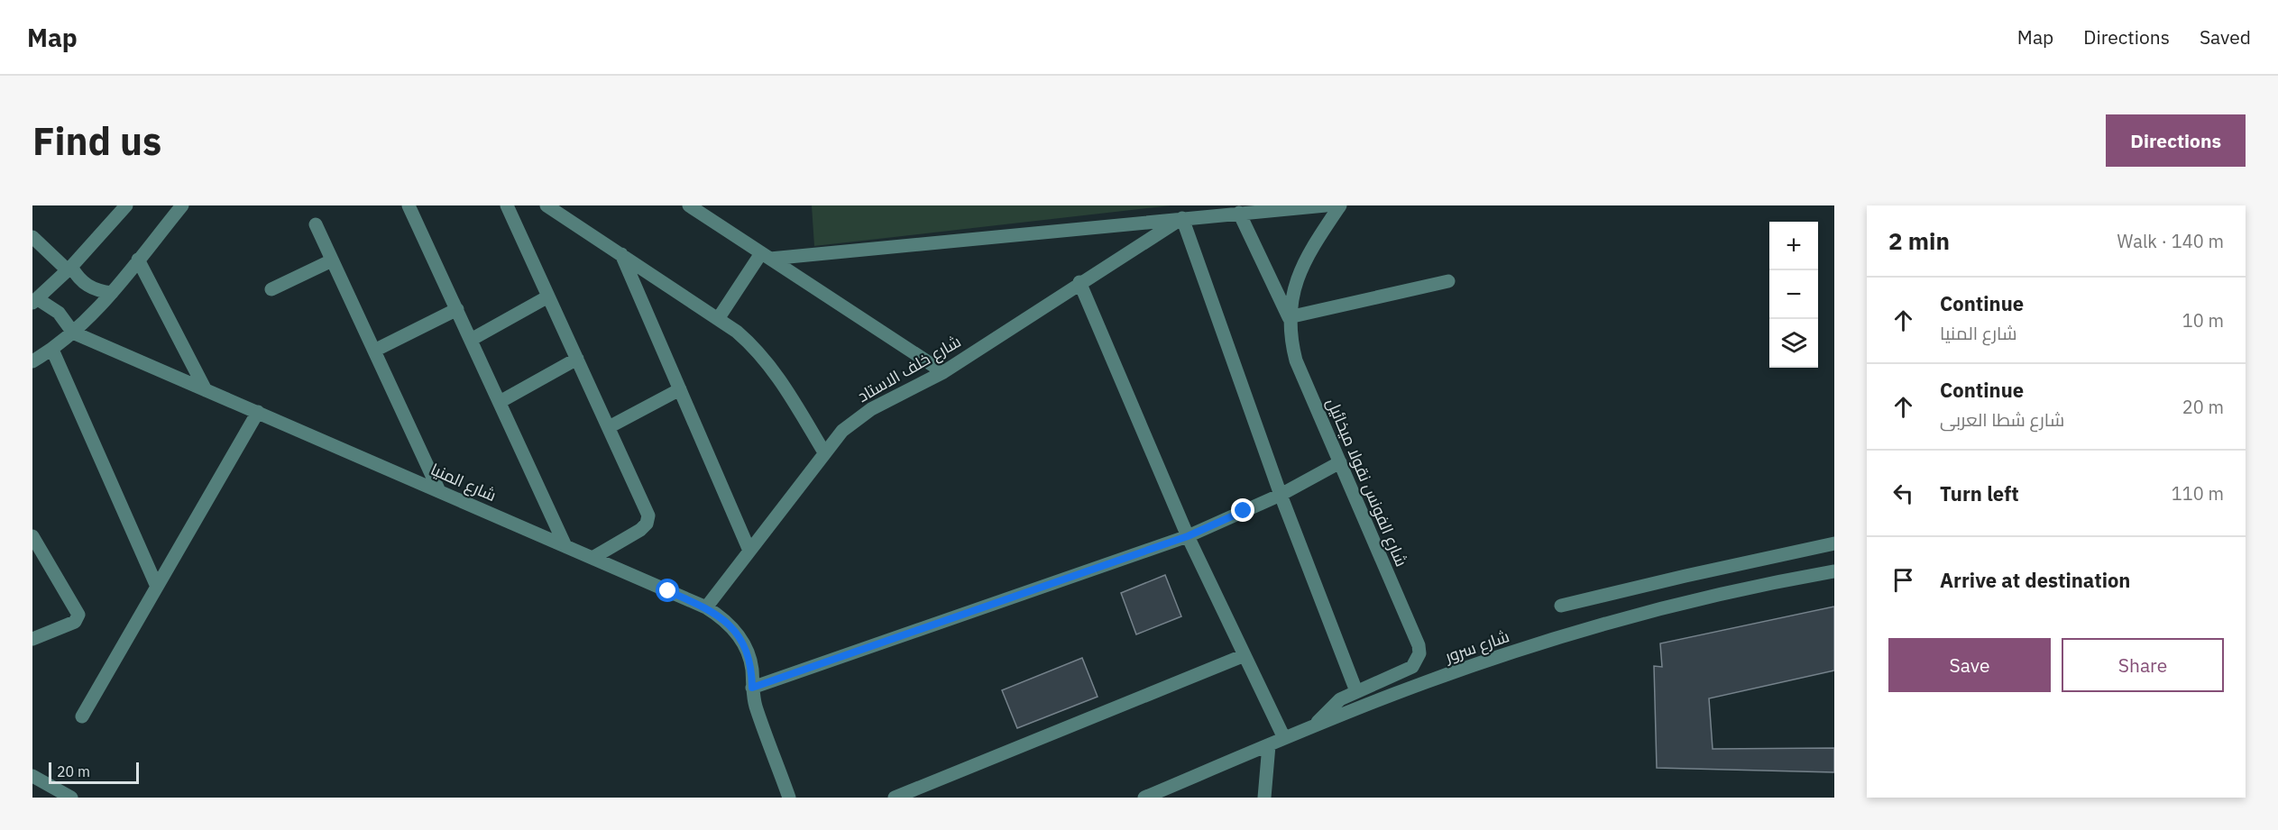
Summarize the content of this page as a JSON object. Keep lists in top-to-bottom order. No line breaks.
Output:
{"streets":{"street":["شارع خلف الاستاد","شارع المنيا","شارع الفونس نقولا ميخائيل","شارع سرور"]},"crossings":[["شارع خلف الاستاد","شارع المنيا"],["شارع الفونس نقولا ميخائيل","شارع سرور"]],"scale_bar":"20 m","page":{"header":"Map","nav":["Map","Directions","Saved"],"buttons":["Directions",["Save","Share"]],"title":"Find us","heading":["2 min","Walk · 140 m"],"map_buttons":["+","−"],"list":[["Continue","شارع المنيا","10 m"],["Continue","شارع شطا العربى","20 m"],["Turn left","110 m"],"Arrive at destination"],"scale":"20 m"}}
